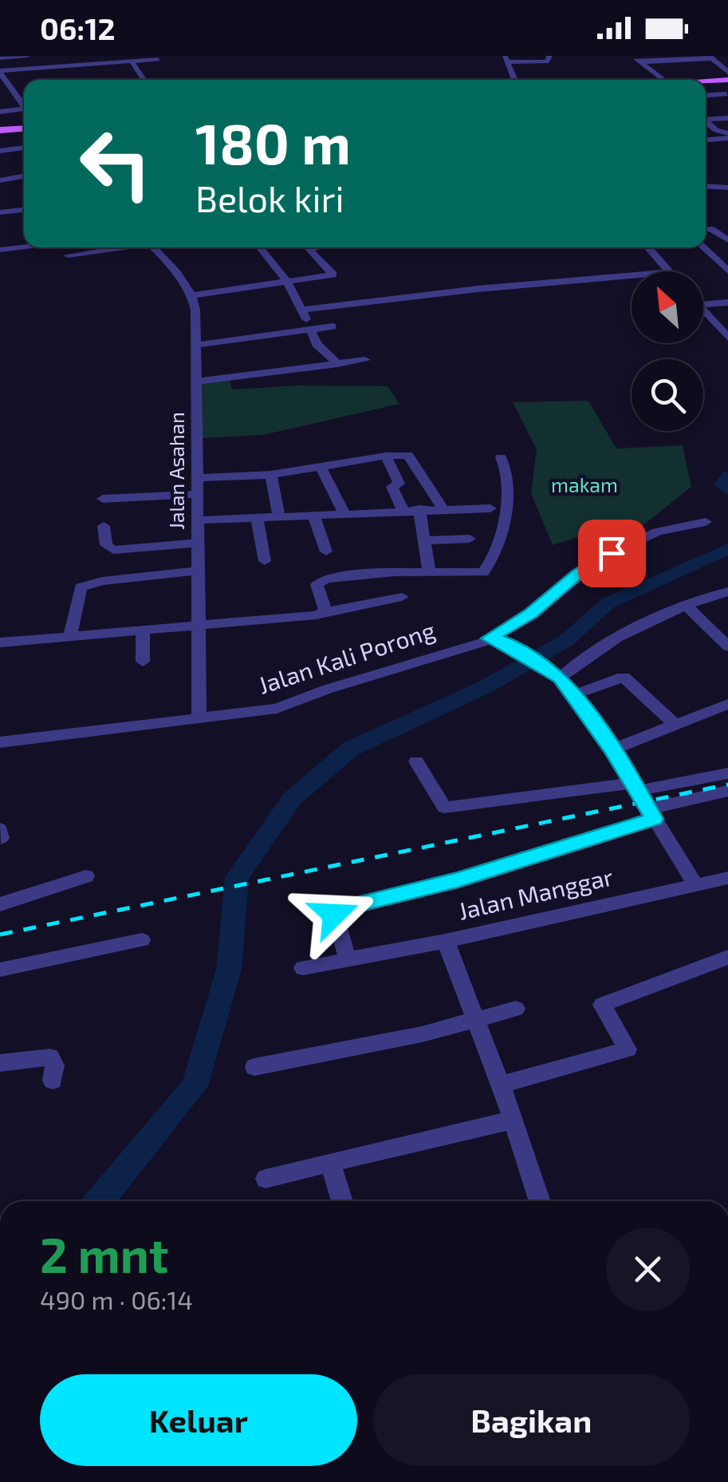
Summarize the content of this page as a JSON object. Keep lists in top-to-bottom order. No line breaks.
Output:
{"streets":{"street":["Jalan Asahan","Jalan Kali Porong","Jalan Manggar"]},"crossings":[["Jalan Asahan","Jalan Kali Porong"]],"parks":["makam"],"north":"top left","page":{"status":"06:12","turn":["180 m","Belok kiri"],"heading":["2 mnt","490 m · 06:14"],"buttons":["Keluar","Bagikan"]}}
